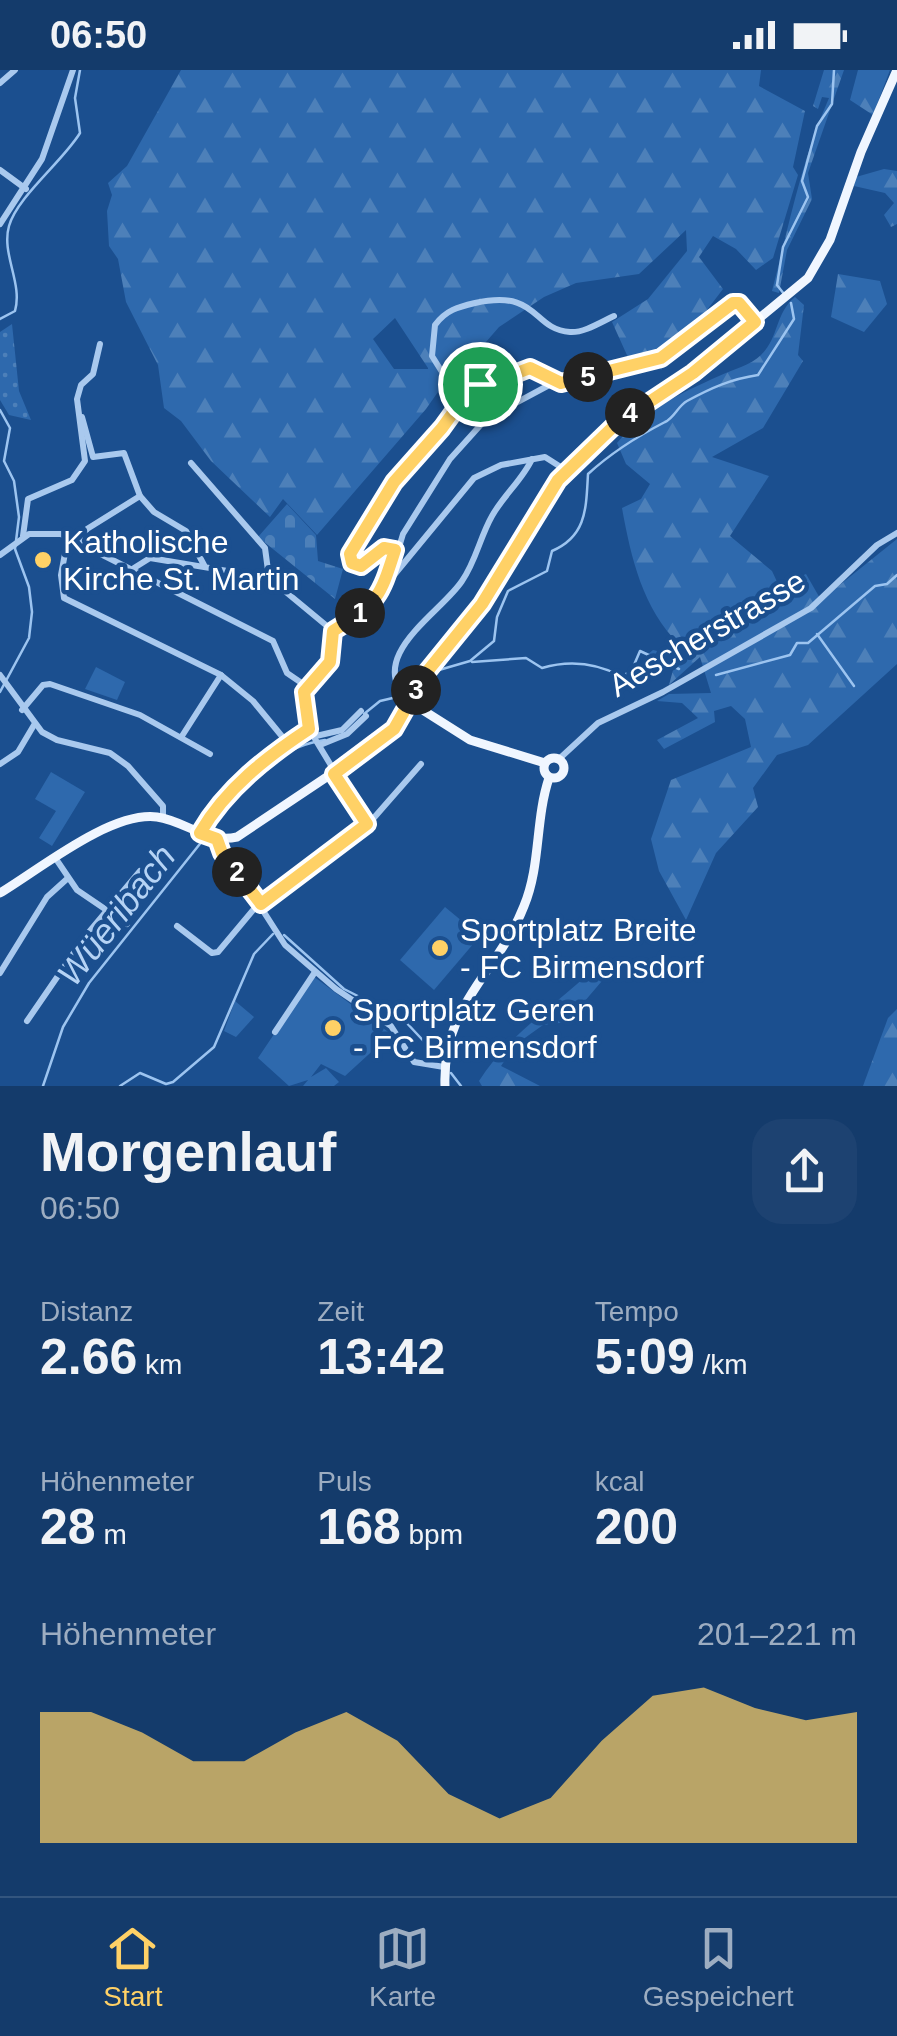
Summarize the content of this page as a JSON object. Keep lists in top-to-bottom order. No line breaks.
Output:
{"streets":{"street":["Aescherstrasse"]},"water":["Wüeribach"],"places":["Katholische Kirche St. Martin","Sportplatz Breite - FC Birmensdorf","Sportplatz Geren - FC Birmensdorf"],"page":{"status":"06:50","pins":["5","4","1","3","2"],"heading":["Morgenlauf","06:50"],"stats":[["Distanz","2.66 km"],["Zeit","13:42"],["Tempo","5:09 /km"],["Höhenmeter","28 m"],["Puls","168 bpm"],["kcal","200"]],"chart":["Höhenmeter","201–221 m"],"tabs":["Start","Karte","Gespeichert"]}}
